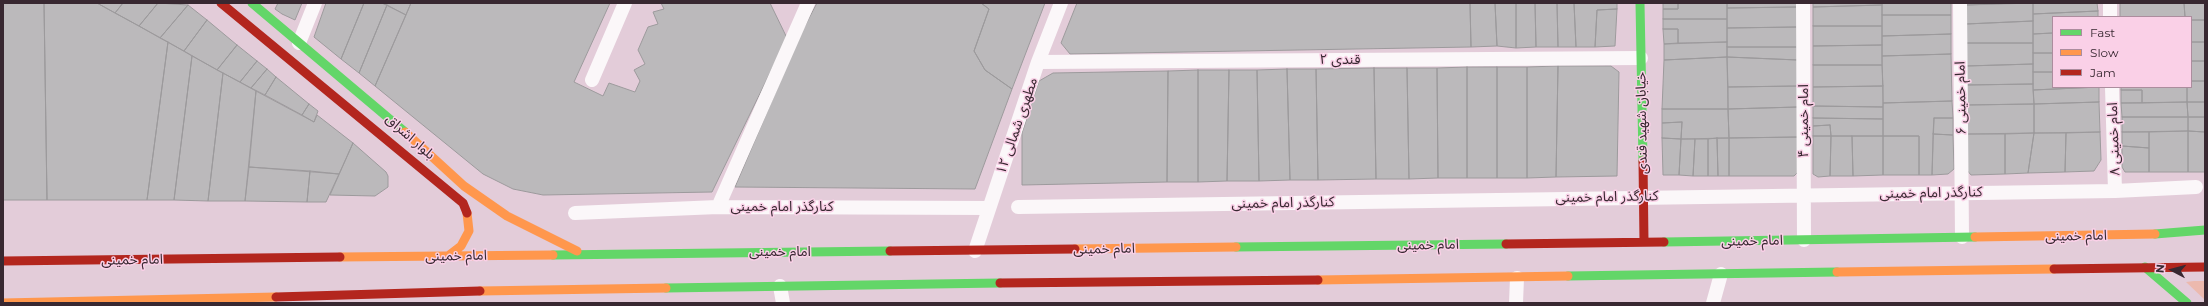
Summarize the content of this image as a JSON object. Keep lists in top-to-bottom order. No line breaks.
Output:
{"streets":{"main road":["خیابان شهید قندی","بلوار اشراق","امام خمینی"],"street":["قندی ۲","امام خمینی ۶","امام خمینی ۴","مطهری شمالی ۱۲","امام خمینی ۸","کنارگذر امام خمینی"]},"crossings":[["قندی ۲","خیابان شهید قندی"],["قندی ۲","مطهری شمالی ۱۲"],["امام خمینی ۶","کنارگذر امام خمینی"],["امام خمینی ۶","امام خمینی"],["امام خمینی ۴","کنارگذر امام خمینی"],["امام خمینی ۴","امام خمینی"],["خیابان شهید قندی","کنارگذر امام خمینی"],["خیابان شهید قندی","امام خمینی"],["مطهری شمالی ۱۲","کنارگذر امام خمینی"],["مطهری شمالی ۱۲","امام خمینی"],["بلوار اشراق","امام خمینی"],["امام خمینی ۸","کنارگذر امام خمینی"]],"legend":["Fast","Slow","Jam"],"north":"left"}
